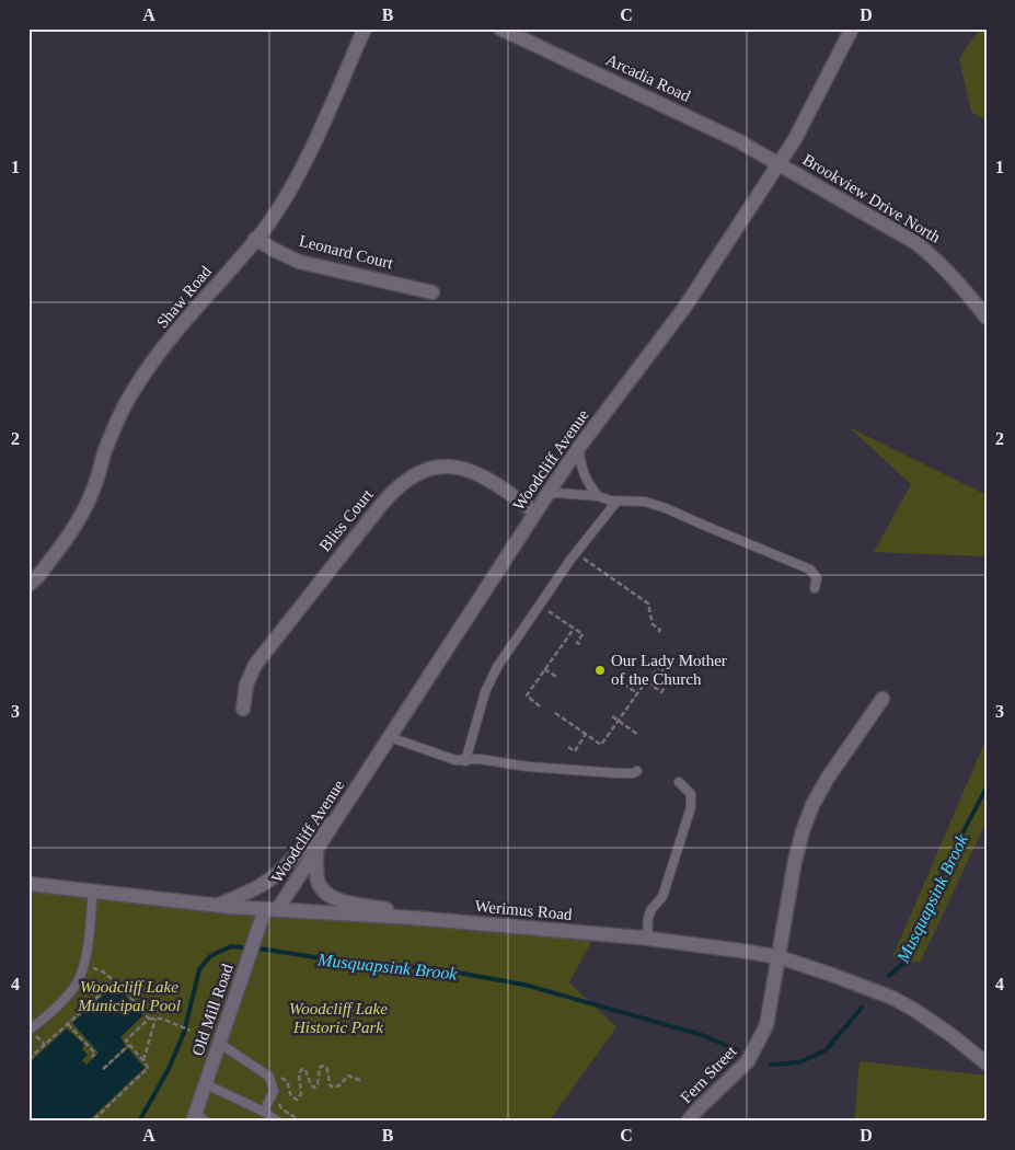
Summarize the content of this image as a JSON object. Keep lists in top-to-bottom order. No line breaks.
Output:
{"streets":{"street":["Arcadia Road","Brookview Drive North","Leonard Court","Shaw Road","Woodcliff Avenue","Bliss Court","Werimus Road","Old Mill Road","Fern Street"]},"crossings":[["Arcadia Road","Brookview Drive North"],["Arcadia Road","Woodcliff Avenue"],["Brookview Drive North","Woodcliff Avenue"],["Leonard Court","Shaw Road"],["Woodcliff Avenue","Bliss Court"],["Woodcliff Avenue","Werimus Road"],["Woodcliff Avenue","Old Mill Road"],["Werimus Road","Old Mill Road"],["Werimus Road","Fern Street"]],"water":["Musquapsink Brook"],"parks":["Woodcliff Lake Municipal Pool","Woodcliff Lake Historic Park"],"places":["Our Lady Mother of the Church"],"grid":{"columns":["A","B","C","D"],"rows":["1","2","3","4"]}}
